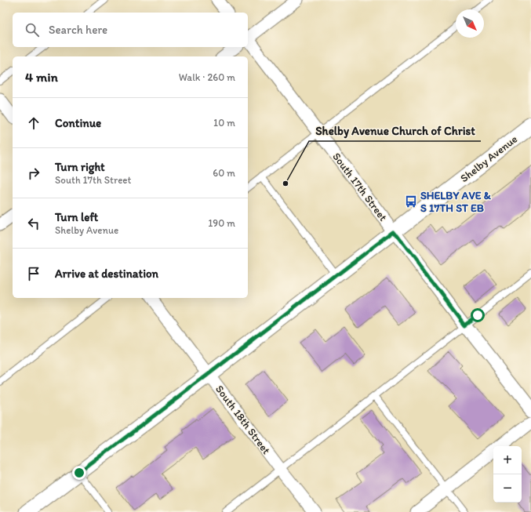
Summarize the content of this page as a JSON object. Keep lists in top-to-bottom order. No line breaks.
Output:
{"streets":{"street":["Shelby Avenue","South 17th Street","South 18th Street"]},"crossings":[["Shelby Avenue","South 17th Street"],["Shelby Avenue","South 18th Street"]],"places":{"other":["Shelby Avenue Church of Christ"],"bus stop":["SHELBY AVE & S 17TH ST EB"]},"north":"bottom right","page":{"search":"Search here","heading":["4 min","Walk · 260 m"],"list":[["Continue","10 m"],["Turn right","South 17th Street","60 m"],["Turn left","Shelby Avenue","190 m"],"Arrive at destination"],"map_buttons":["+","−"]}}
